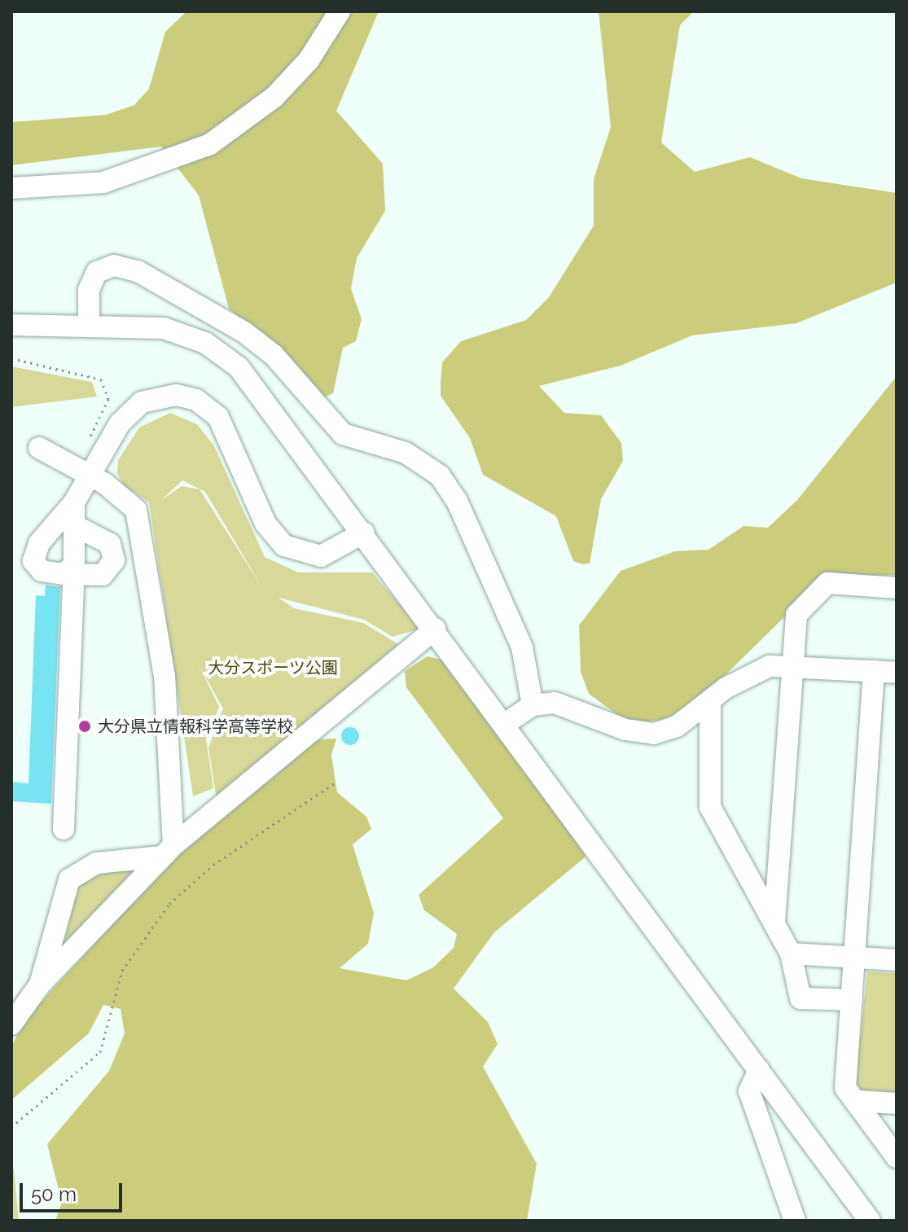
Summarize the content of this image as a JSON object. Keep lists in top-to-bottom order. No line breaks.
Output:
{"parks":["大分スポーツ公園"],"places":["大分県立情報科学高等学校"],"scale_bar":"50 m"}
